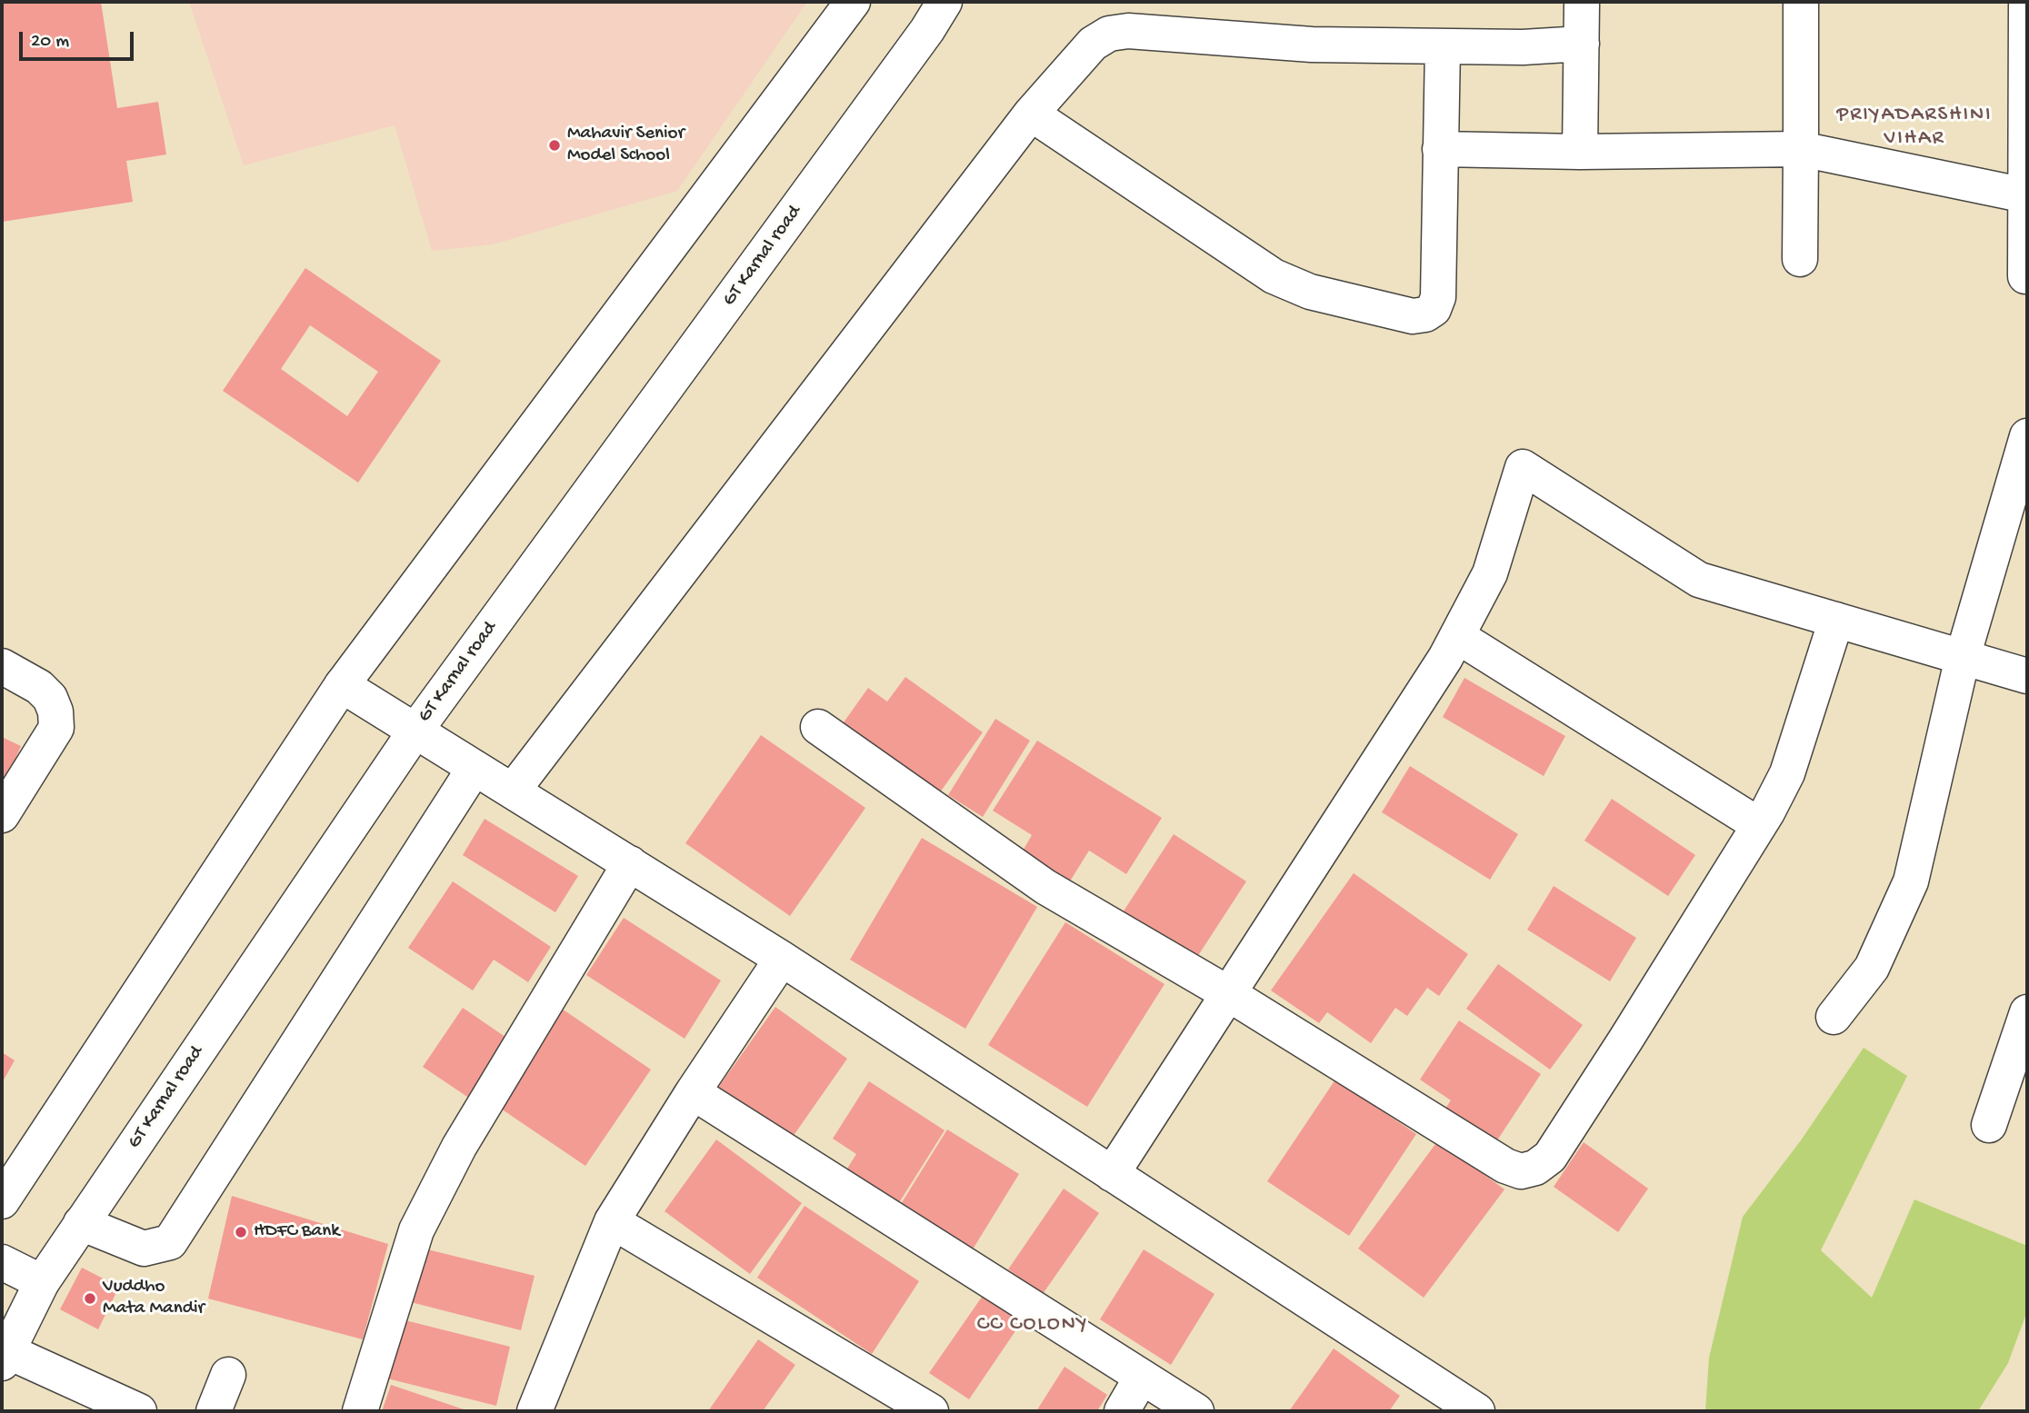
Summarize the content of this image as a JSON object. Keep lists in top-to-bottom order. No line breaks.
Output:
{"streets":{"street":["GT Karnal road"]},"districts":["PRIYADARSHINI VIHAR","CC COLONY"],"places":["Mahavir Senior Model School","HDFC Bank","Vuddho Mata Mandir"],"scale_bar":"20 m"}
